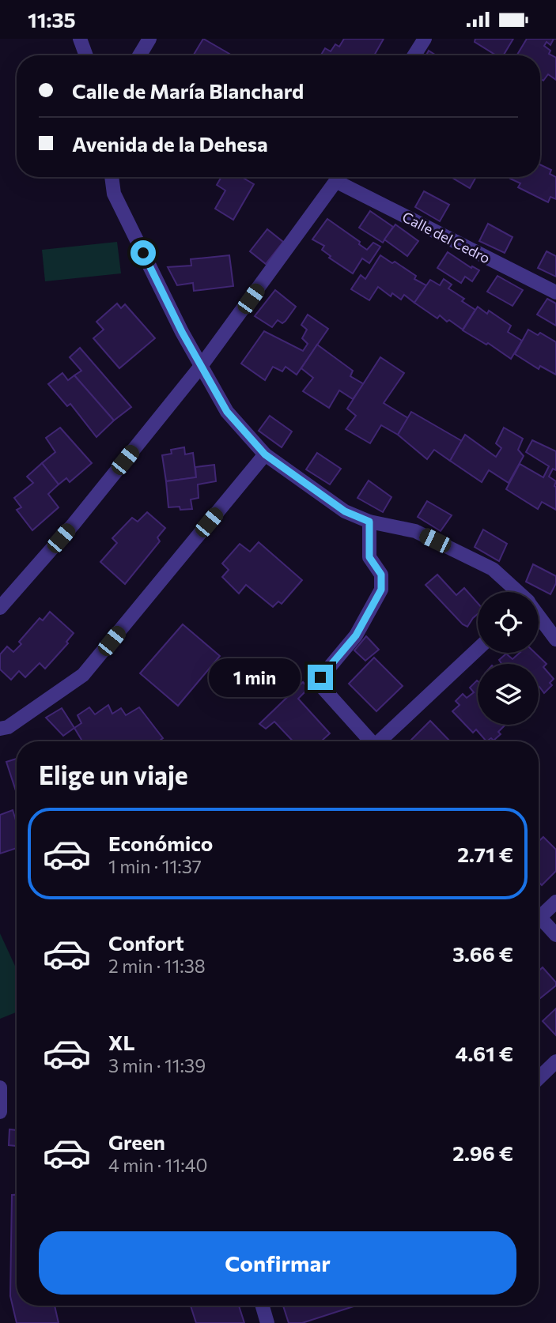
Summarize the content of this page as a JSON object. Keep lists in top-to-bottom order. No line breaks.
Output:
{"streets":{"street":["Calle del Cedro"]},"page":{"status":"11:35","banner":["Calle de María Blanchard","Avenida de la Dehesa"],"bubble":"1 min","heading":"Elige un viaje","list":[{"name":"Económico","note":"1 min · 11:37","value":"2.71 €"},{"name":"Confort","note":"2 min · 11:38","value":"3.66 €"},{"name":"XL","note":"3 min · 11:39","value":"4.61 €"},{"name":"Green","note":"4 min · 11:40","value":"2.96 €"}],"buttons":"Confirmar"}}
